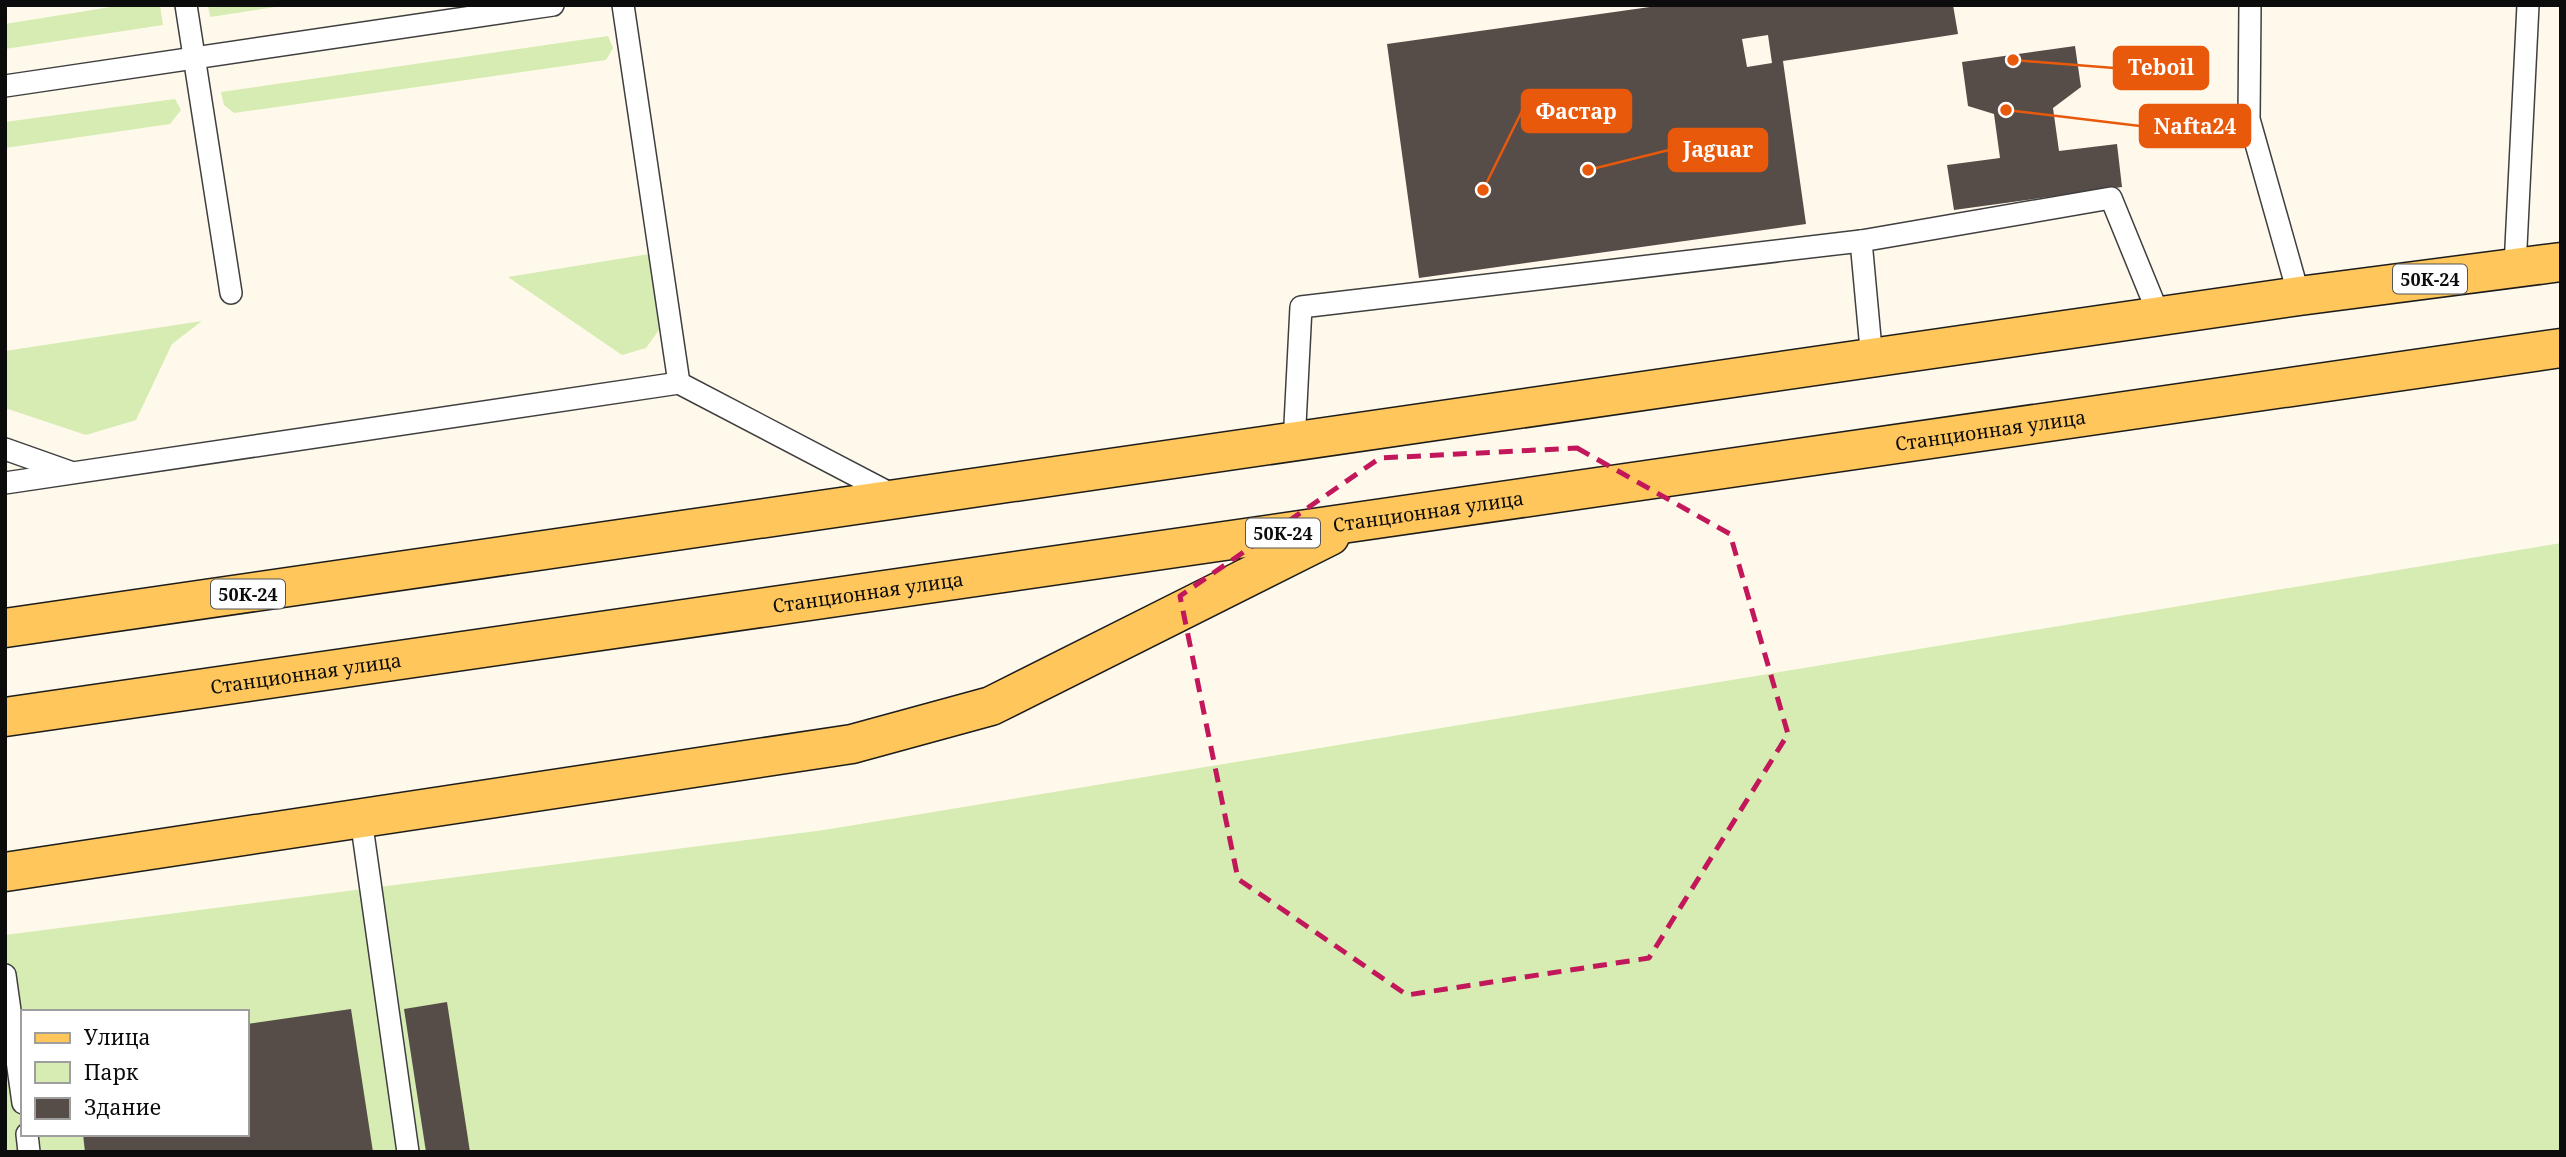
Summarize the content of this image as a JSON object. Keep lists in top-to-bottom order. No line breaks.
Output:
{"streets":{"main road":["50К-24","Станционная улица"]},"places":["Teboil","Nafta24","Jaguar","Фастар"],"legend":["Улица","Парк","Здание"]}
